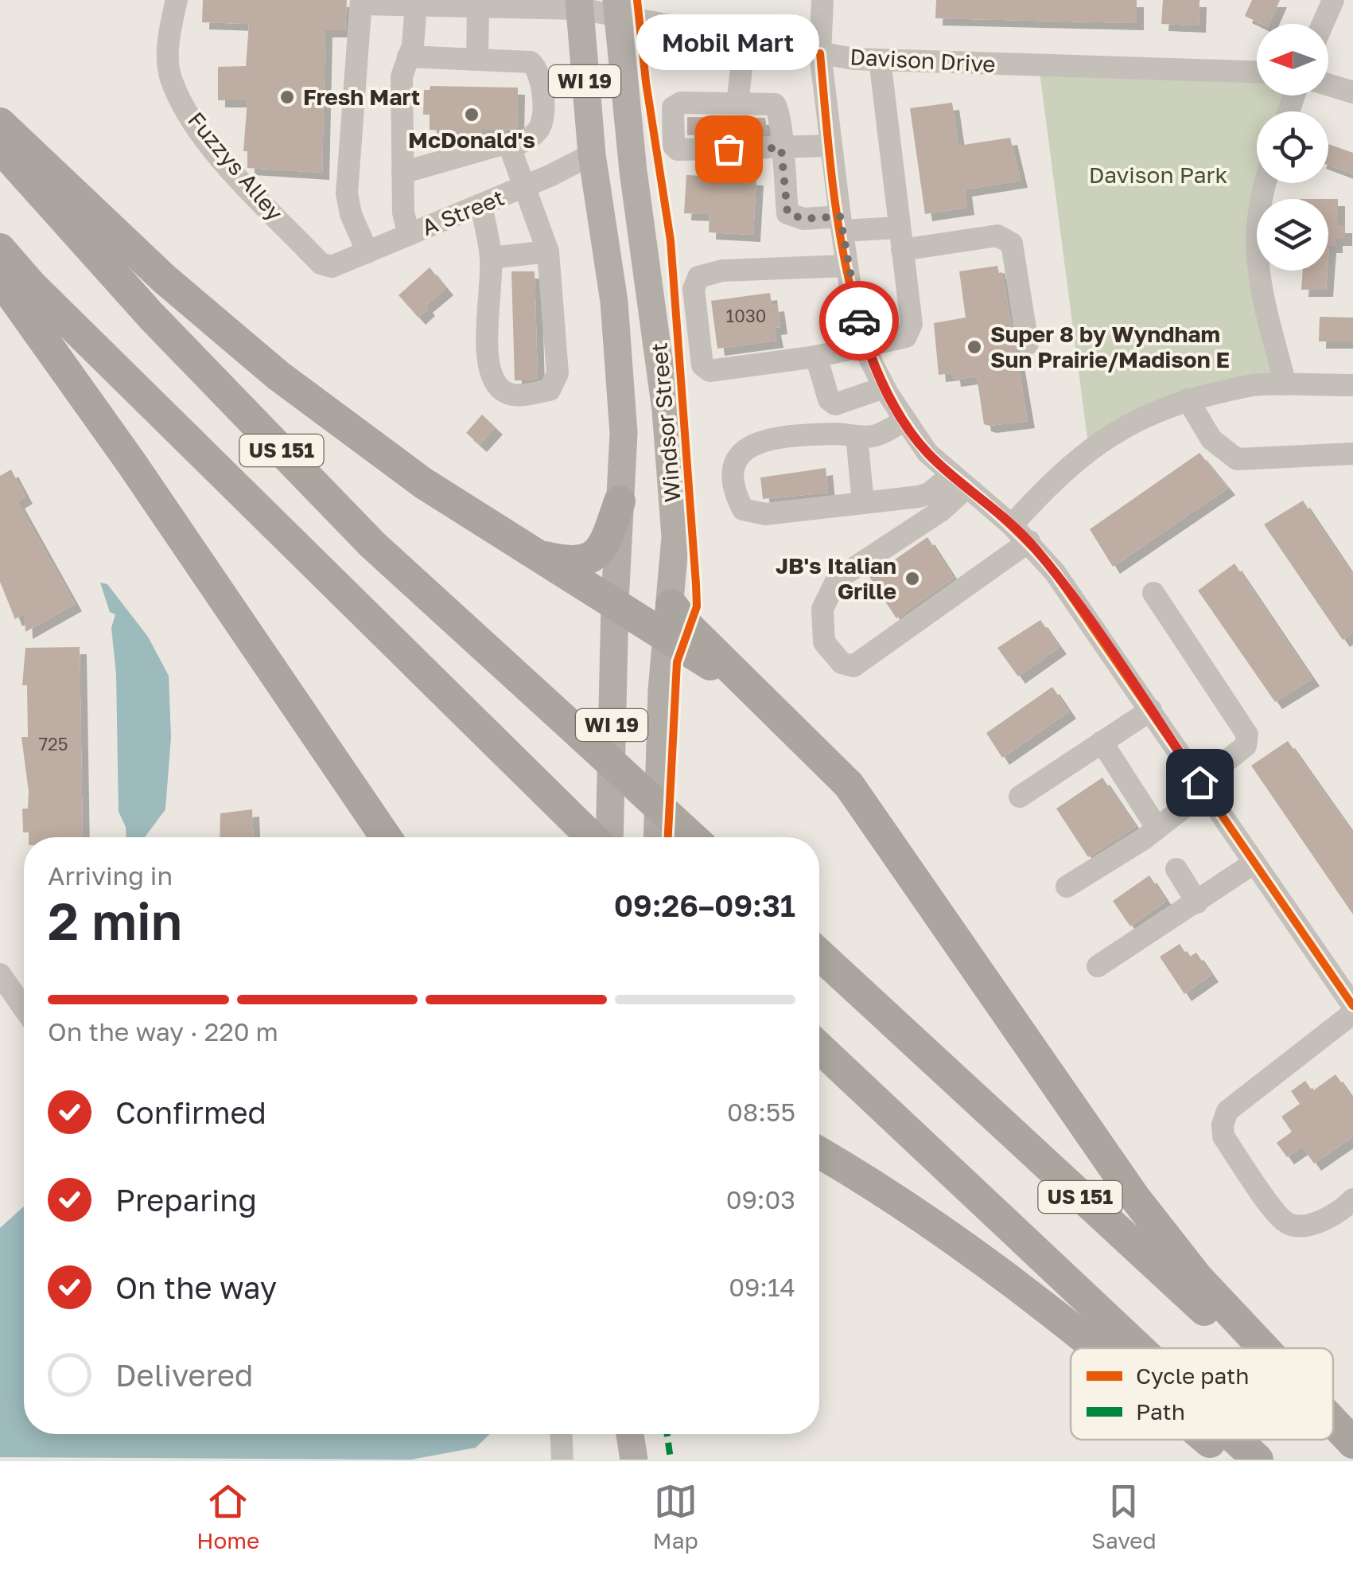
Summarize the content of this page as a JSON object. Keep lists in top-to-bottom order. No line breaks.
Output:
{"streets":{"highway":["US 151"],"main road":["WI 19","Windsor Street"],"street":["Davison Drive","Fuzzys Alley","A Street"]},"crossings":[["Davison Drive","Windsor Street"],["Fuzzys Alley","A Street"],["A Street","Windsor Street"]],"parks":["Davison Park"],"places":["Fresh Mart","McDonald's","Mobil Mart","Super 8 by Wyndham Sun Prairie/Madison E","JB's Italian Grille"],"house_numbers":["1030","725"],"legend":["Cycle path","Path"],"north":"left","page":{"bubble":"Mobil Mart","heading":["2 min","Arriving in","09:26–09:31"],"bar":"On the way · 220 m","list":[["Confirmed","08:55"],["Preparing","09:03"],["On the way","09:14"],"Delivered"],"tabs":["Home","Map","Saved"]}}
